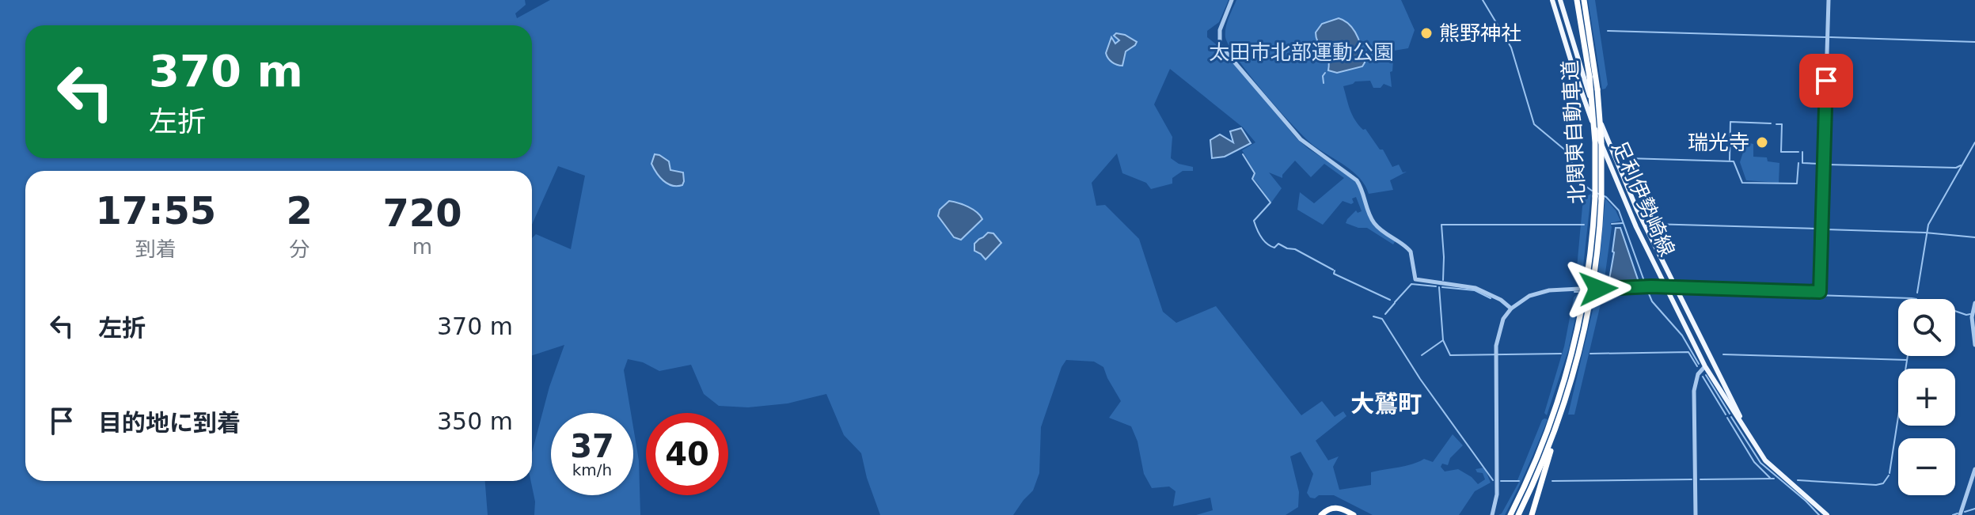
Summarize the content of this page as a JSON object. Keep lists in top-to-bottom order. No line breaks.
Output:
{"streets":{"highway":["北関東自動車道"],"main road":["足利伊勢崎線"]},"districts":["大鷲町"],"parks":["太田市北部運動公園"],"places":["熊野神社","瑞光寺"],"page":{"turn":["370 m","左折"],"eta":["17:55","到着","2","分","720","m"],"list":[{"name":"左折","value":"370 m"},{"name":"目的地に到着","value":"350 m"}],"map_buttons":["+","−"],"speed":"37 km/h","limit":"40"}}
